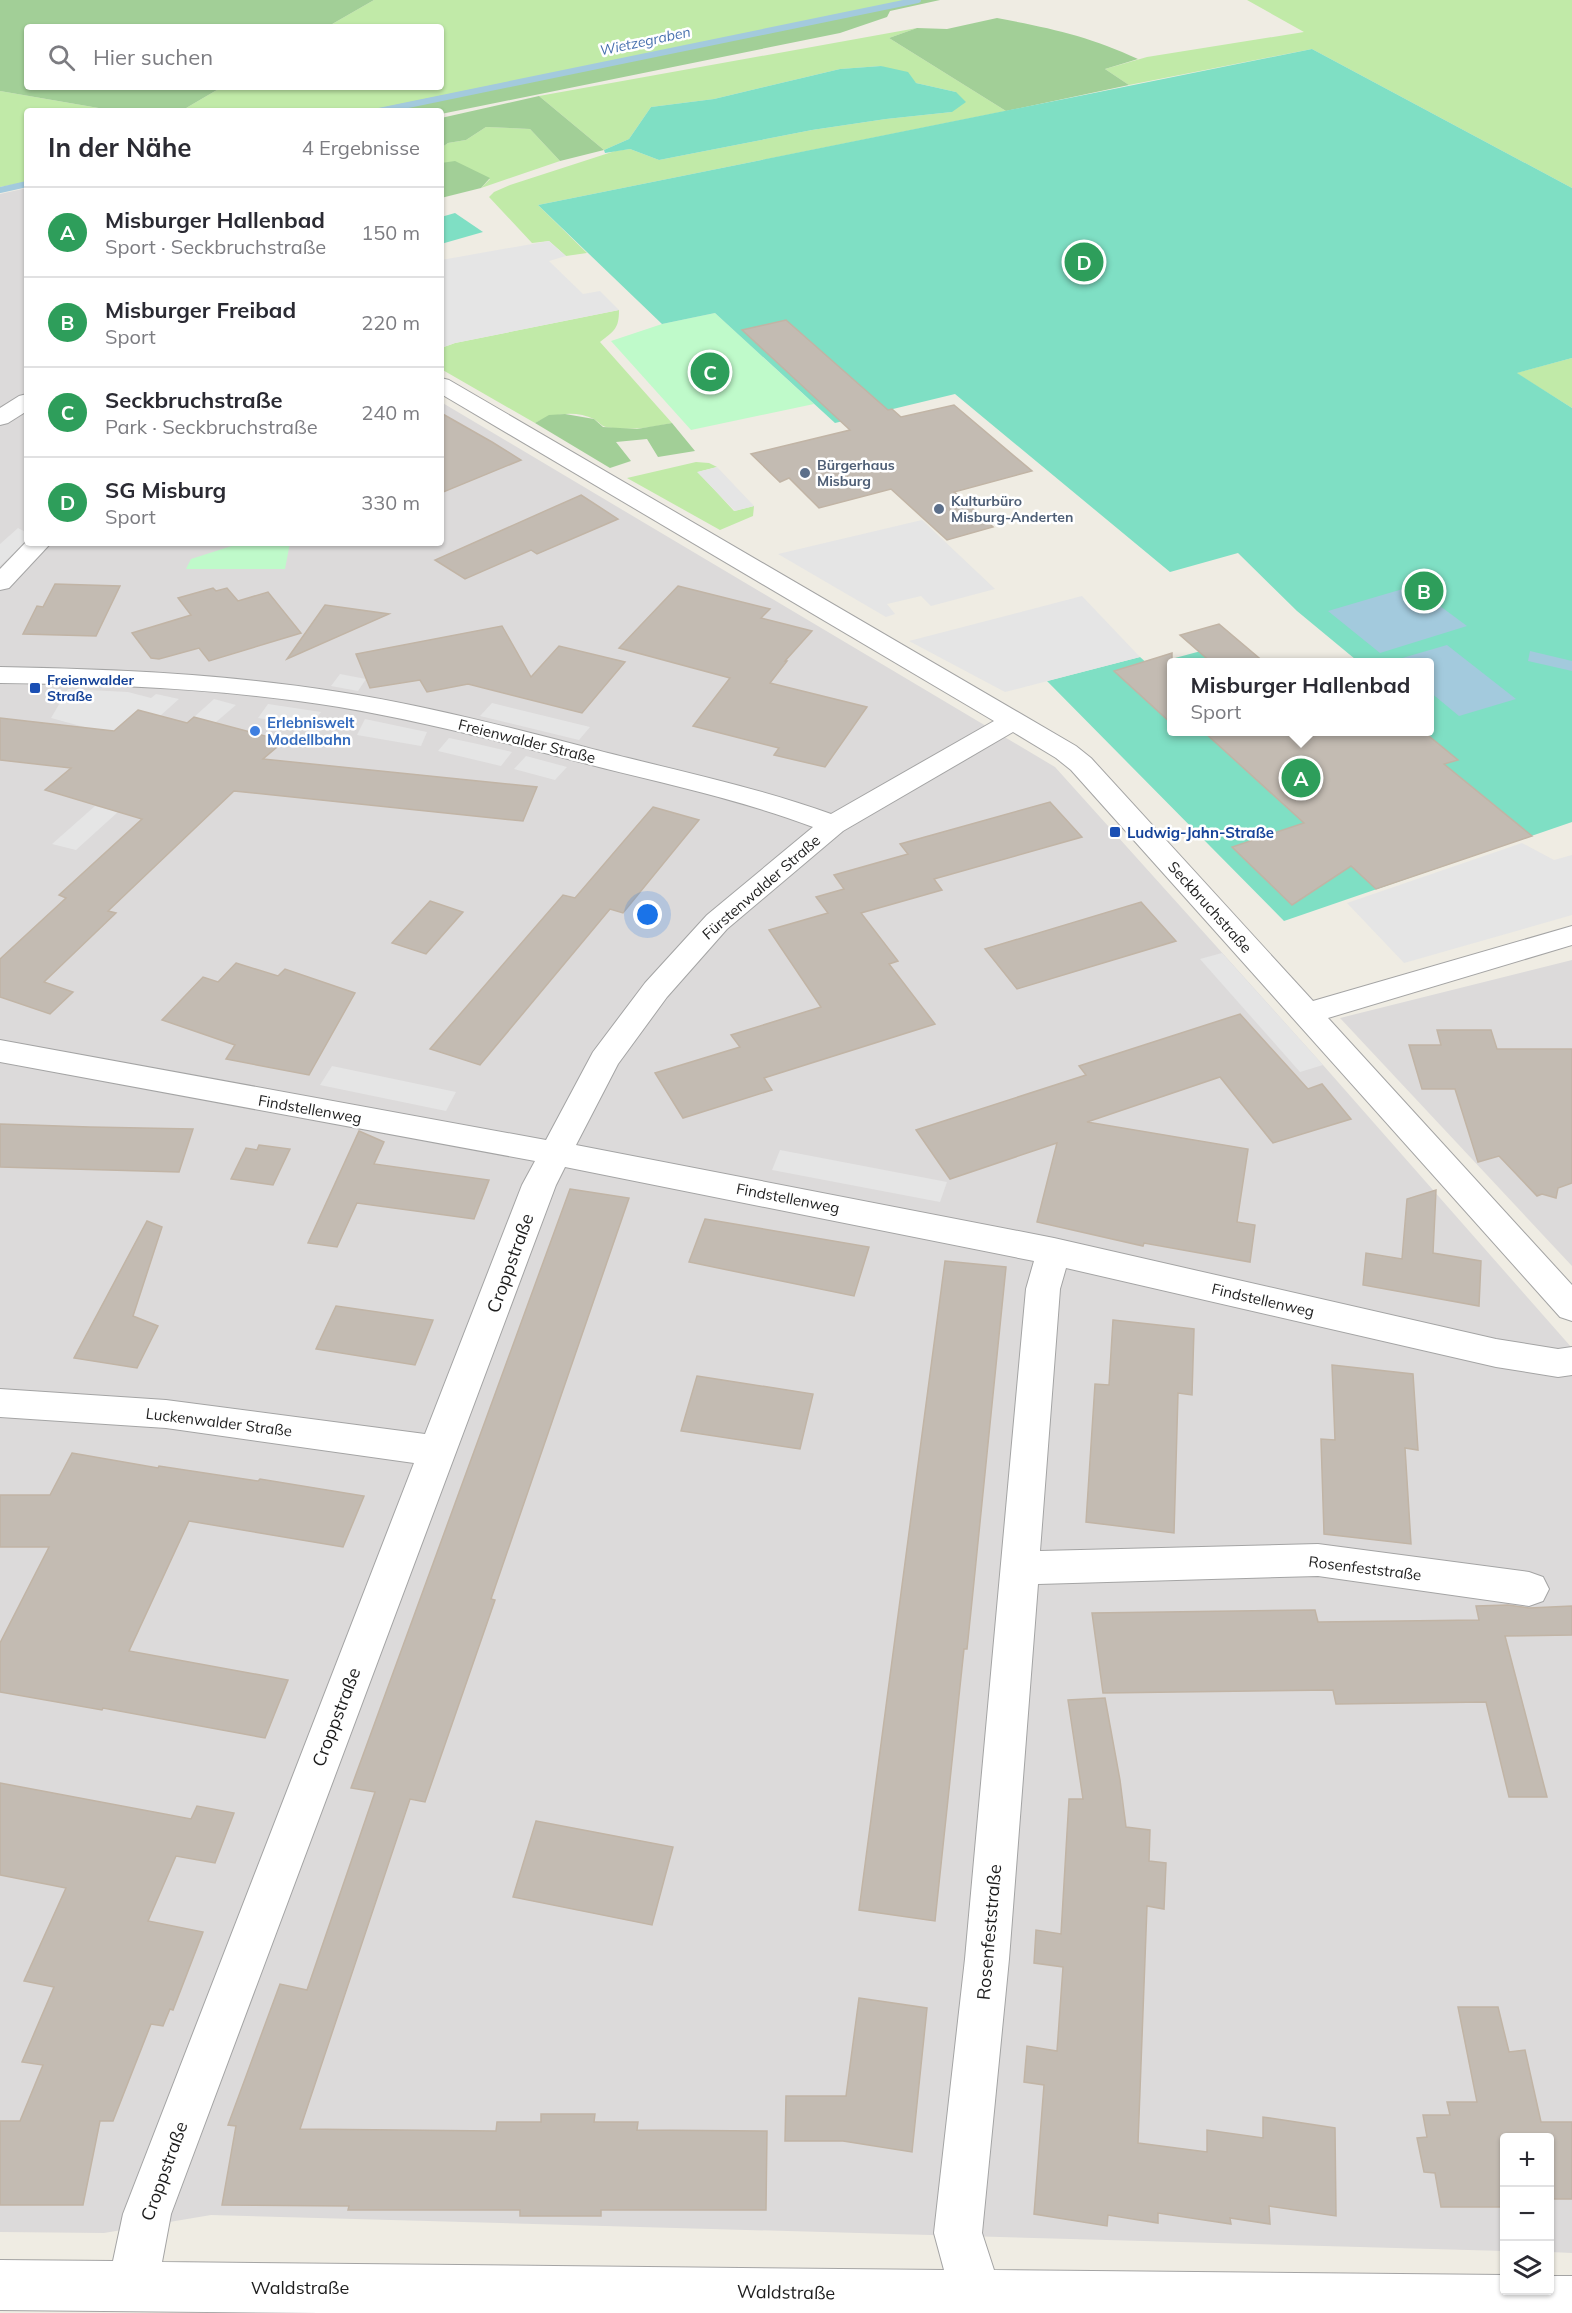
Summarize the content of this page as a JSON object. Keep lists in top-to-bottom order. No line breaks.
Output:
{"streets":{"street":["Freienwalder Straße","Fürstenwalder Straße","Seckbruchstraße","Findstellenweg","Croppstraße","Luckenwalder Straße","Rosenfeststraße","Waldstraße"]},"crossings":[["Freienwalder Straße","Fürstenwalder Straße"],["Fürstenwalder Straße","Seckbruchstraße"],["Fürstenwalder Straße","Findstellenweg"],["Fürstenwalder Straße","Croppstraße"],["Findstellenweg","Croppstraße"],["Findstellenweg","Rosenfeststraße"],["Croppstraße","Luckenwalder Straße"],["Croppstraße","Waldstraße"],["Rosenfeststraße","Waldstraße"]],"water":["Wietzegraben"],"places":{"other":["Bürgerhaus Misburg","Kulturbüro Misburg-Anderten","Erlebniswelt Modellbahn"],"transit":["Freienwalder Straße","Ludwig-Jahn-Straße"]},"page":{"search":"Hier suchen","heading":["In der Nähe","4 Ergebnisse"],"list":[{"mark":"A","name":"Misburger Hallenbad","note":"Sport · Seckbruchstraße","value":"150 m"},{"mark":"B","name":"Misburger Freibad","note":"Sport","value":"220 m"},{"mark":"C","name":"Seckbruchstraße","note":"Park · Seckbruchstraße","value":"240 m"},{"mark":"D","name":"SG Misburg","note":"Sport","value":"330 m"}],"pins":["D","C","B","A"],"popup":["Misburger Hallenbad","Sport"],"map_buttons":["+","−"]}}
